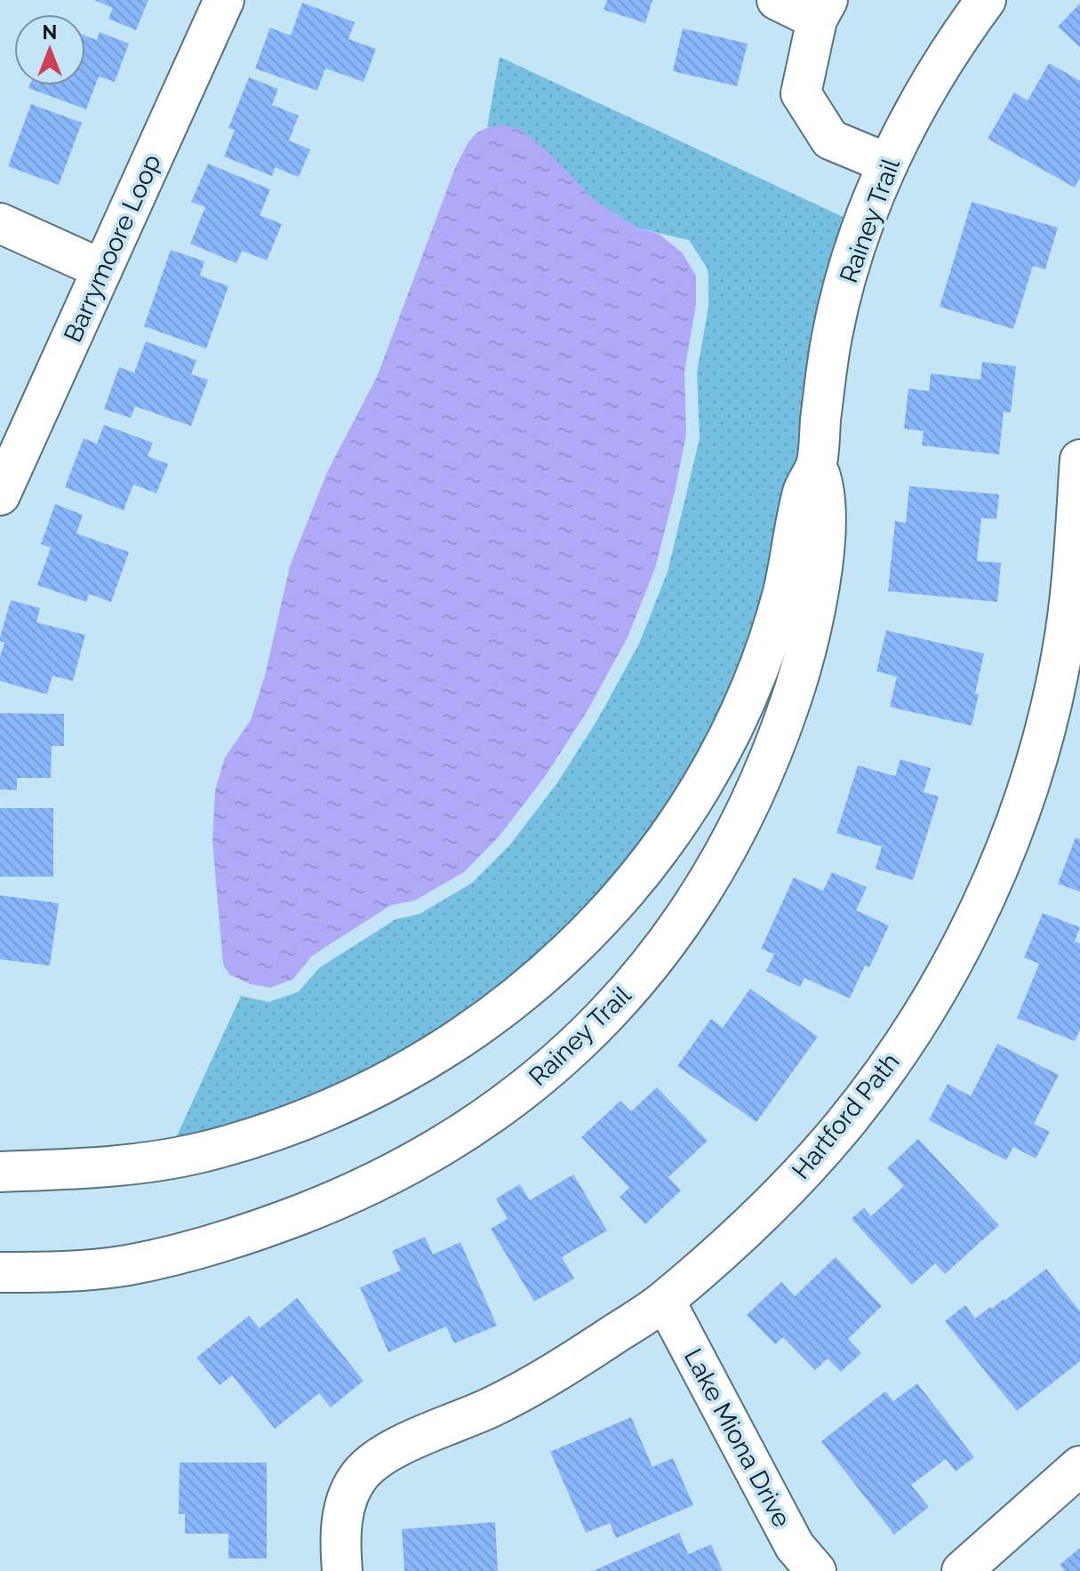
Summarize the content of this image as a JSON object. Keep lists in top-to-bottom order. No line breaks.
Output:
{"streets":{"street":["Rainey Trail","Barrymoore Loop","Hartford Path","Lake Miona Drive"]},"crossings":[["Hartford Path","Lake Miona Drive"]],"north":"top"}
